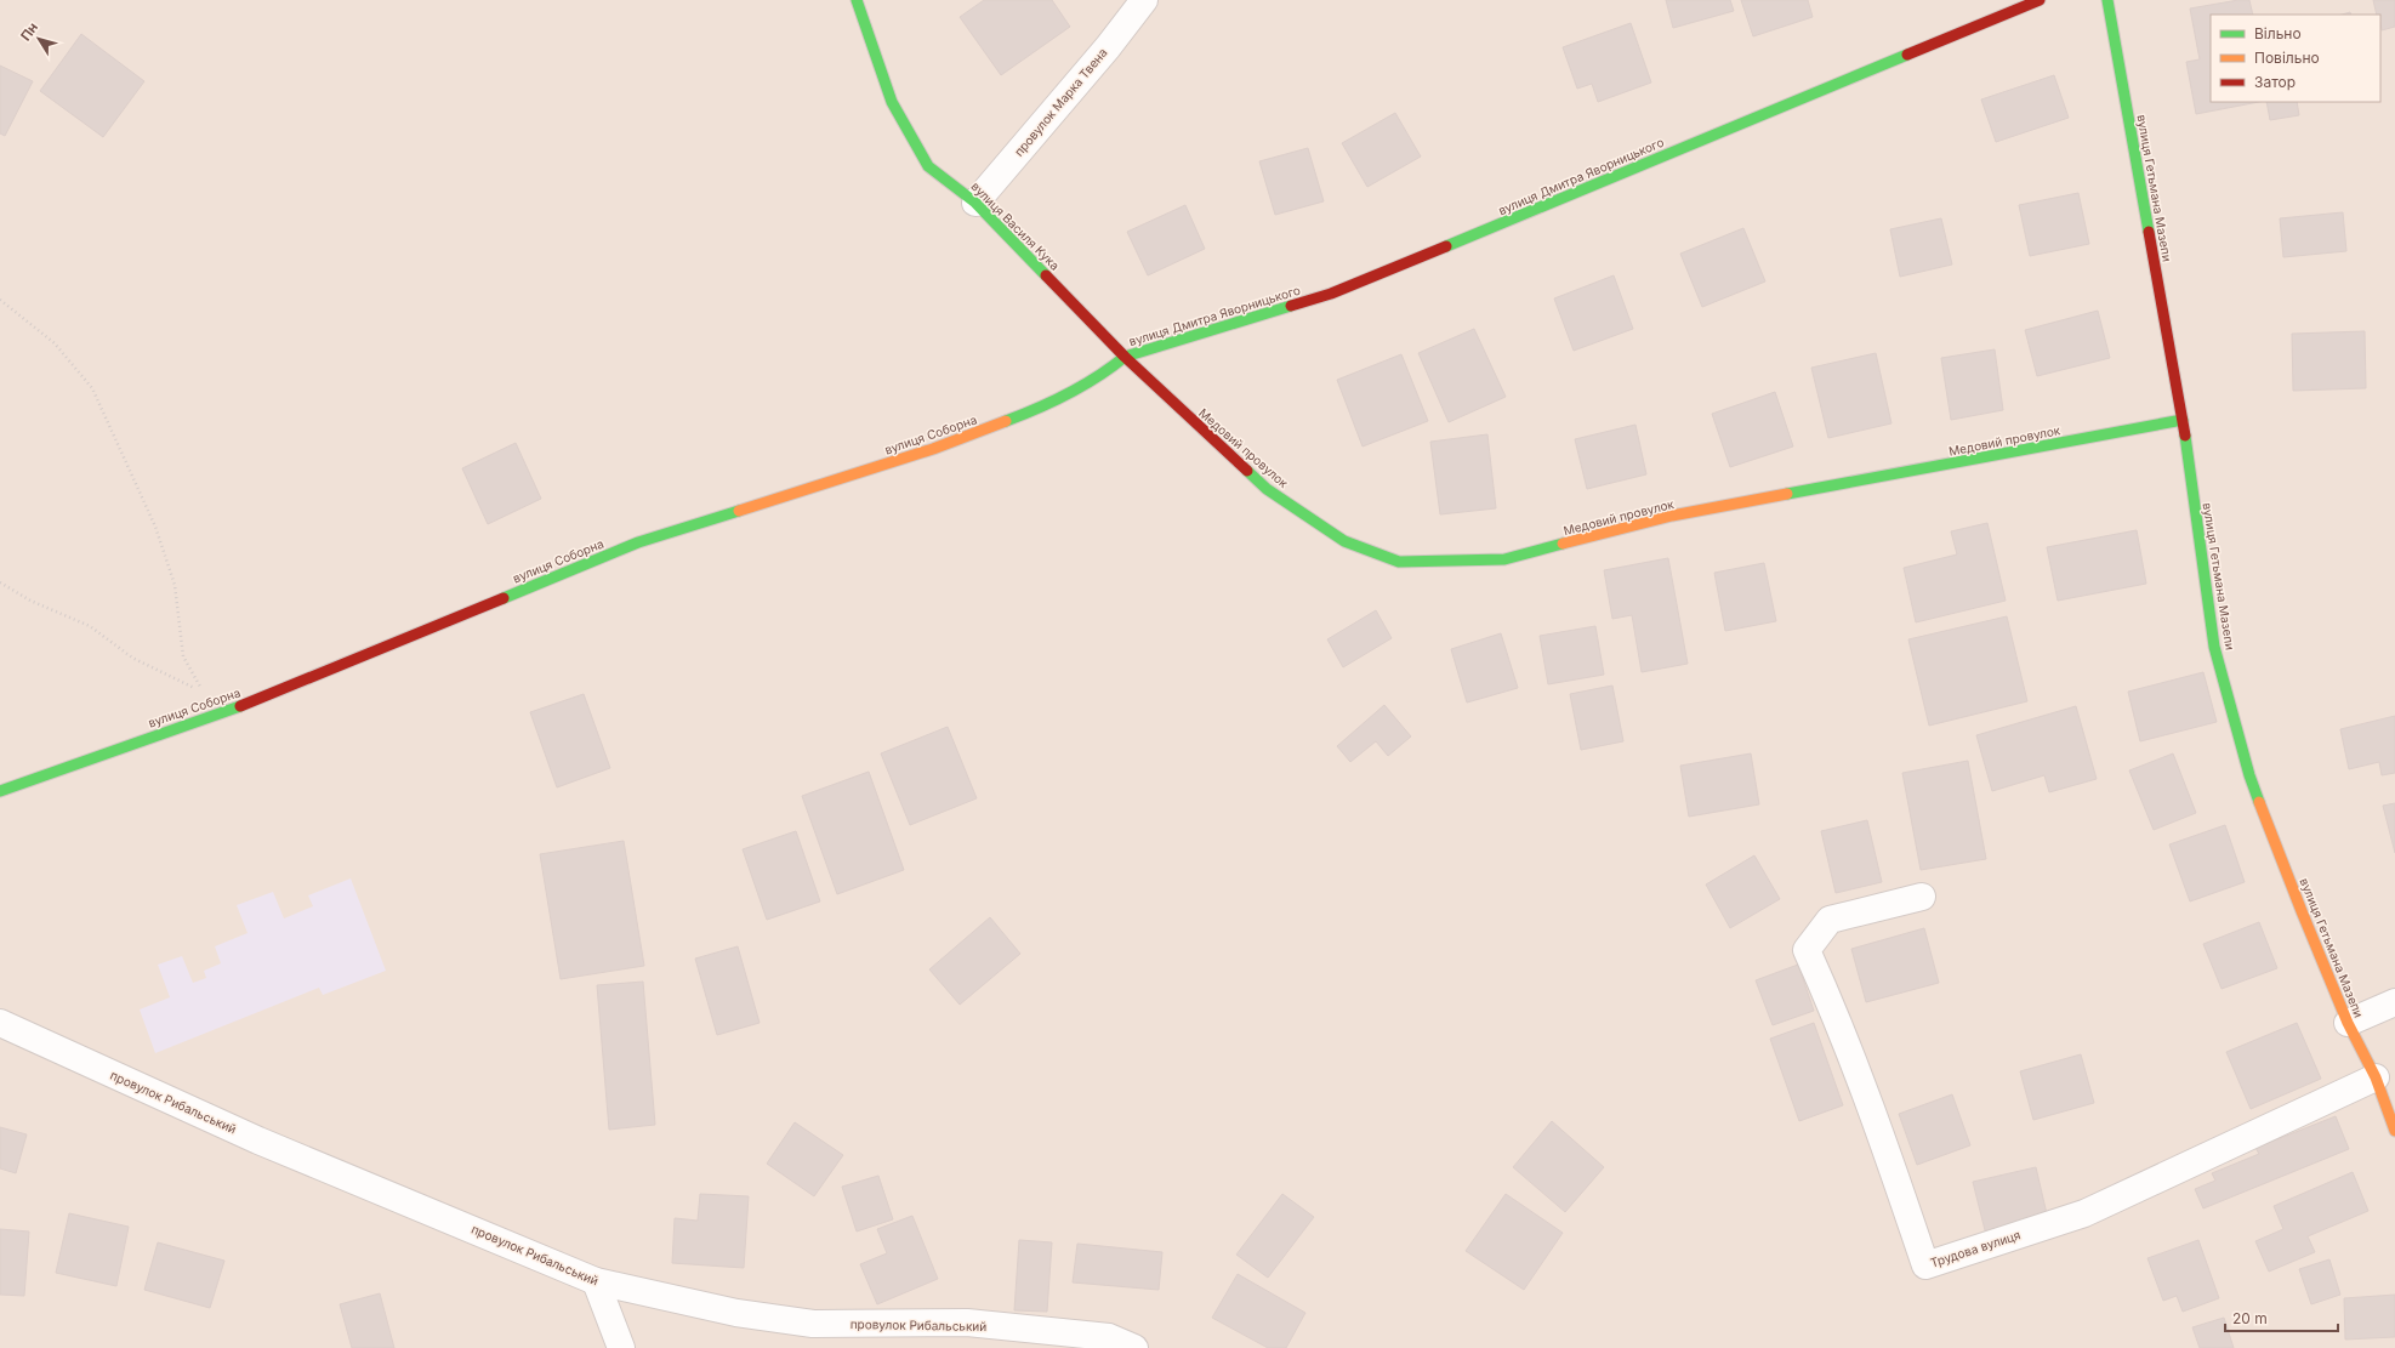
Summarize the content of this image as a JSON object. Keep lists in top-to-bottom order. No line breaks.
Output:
{"streets":{"street":["провулок Марка Твена","вулиця Дмитра Яворницького","вулиця Гетьмана Мазепи","вулиця Василя Кука","вулиця Соборна","Медовий провулок","провулок Рибальський","Трудова вулиця"]},"crossings":[["провулок Марка Твена","вулиця Василя Кука"],["вулиця Дмитра Яворницького","вулиця Василя Кука"],["вулиця Дмитра Яворницького","вулиця Соборна"],["вулиця Дмитра Яворницького","Медовий провулок"],["вулиця Гетьмана Мазепи","Медовий провулок"],["вулиця Гетьмана Мазепи","Трудова вулиця"],["вулиця Василя Кука","вулиця Соборна"],["вулиця Василя Кука","Медовий провулок"],["вулиця Соборна","Медовий провулок"]],"legend":["Вільно","Повільно","Затор"],"scale_bar":"20 m","north":"top left"}
